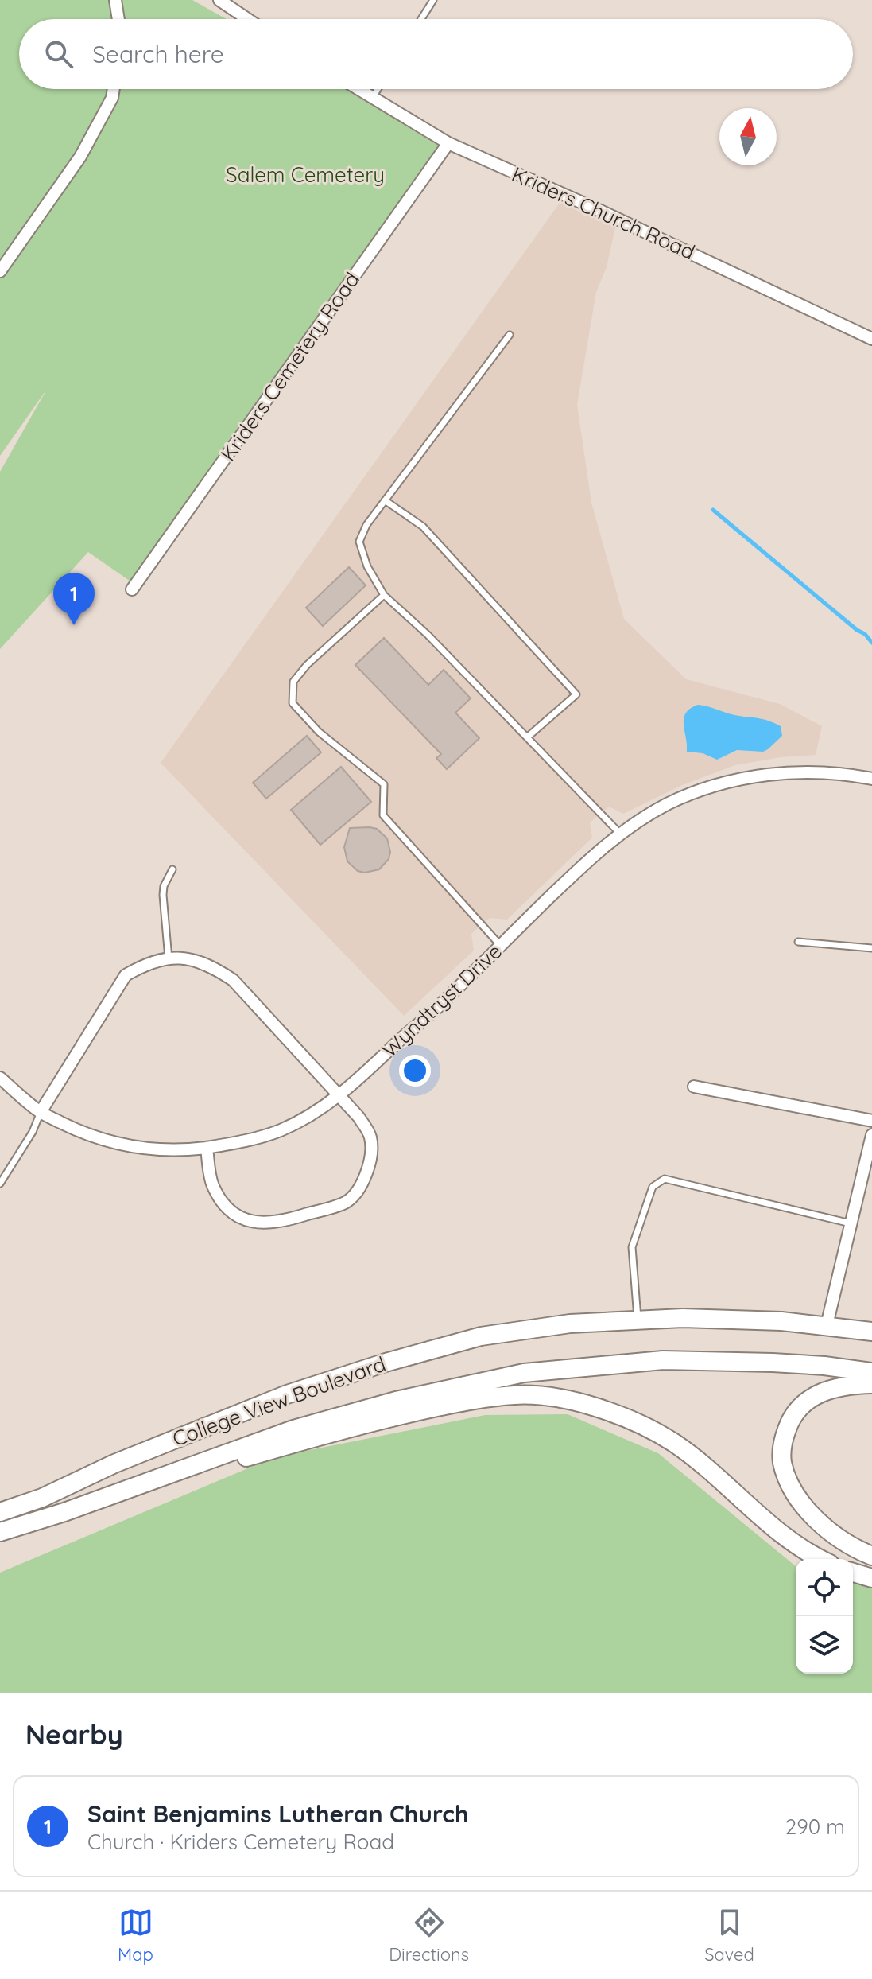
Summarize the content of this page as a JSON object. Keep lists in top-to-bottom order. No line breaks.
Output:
{"streets":{"highway":["College View Boulevard"],"street":["Kriders Church Road","Kriders Cemetery Road","Wyndtryst Drive"]},"crossings":[["Kriders Church Road","Kriders Cemetery Road"]],"parks":["Salem Cemetery"],"north":"top","page":{"search":"Search here","pins":"1","heading":"Nearby","list":[{"mark":"1","name":"Saint Benjamins Lutheran Church","note":"Church · Kriders Cemetery Road","value":"290 m"}],"nav":["Map","Directions","Saved"]}}
